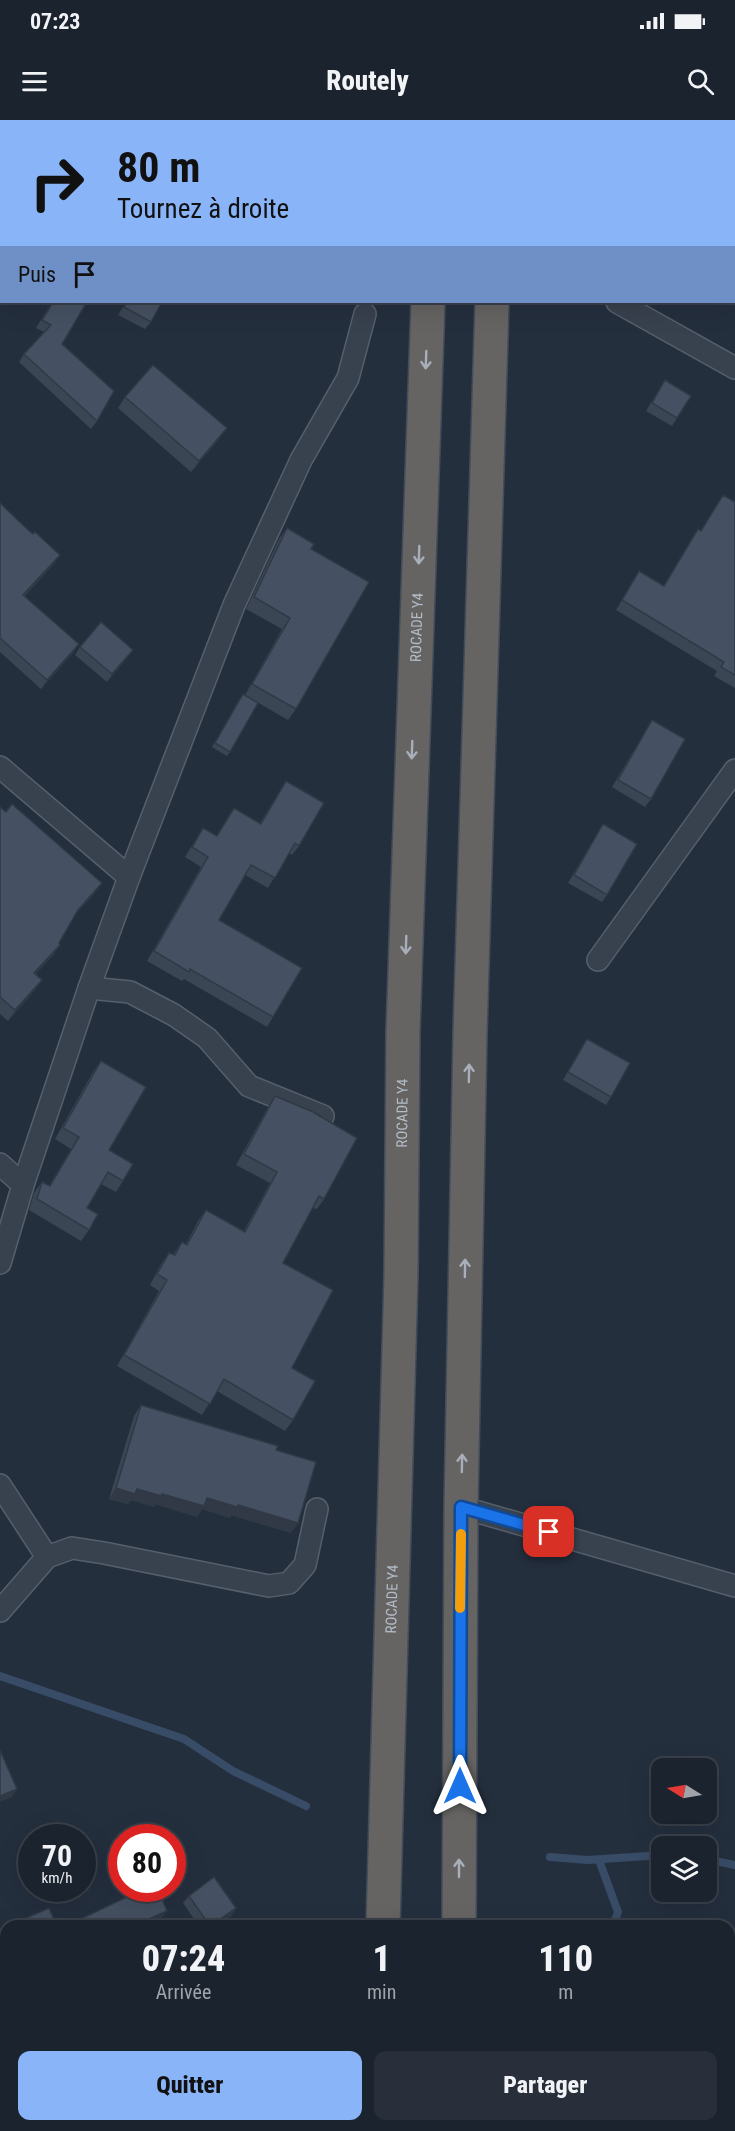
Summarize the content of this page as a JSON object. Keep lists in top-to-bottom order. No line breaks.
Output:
{"streets":{"highway":["ROCADE Y4"]},"north":"left","page":{"status":"07:23","header":"Routely","turn":["80 m","Tournez à droite"],"then":"Puis","speed":"70 km/h","limit":"80","eta":["07:24","Arrivée","1","min","110","m"],"buttons":["Quitter","Partager"]}}
